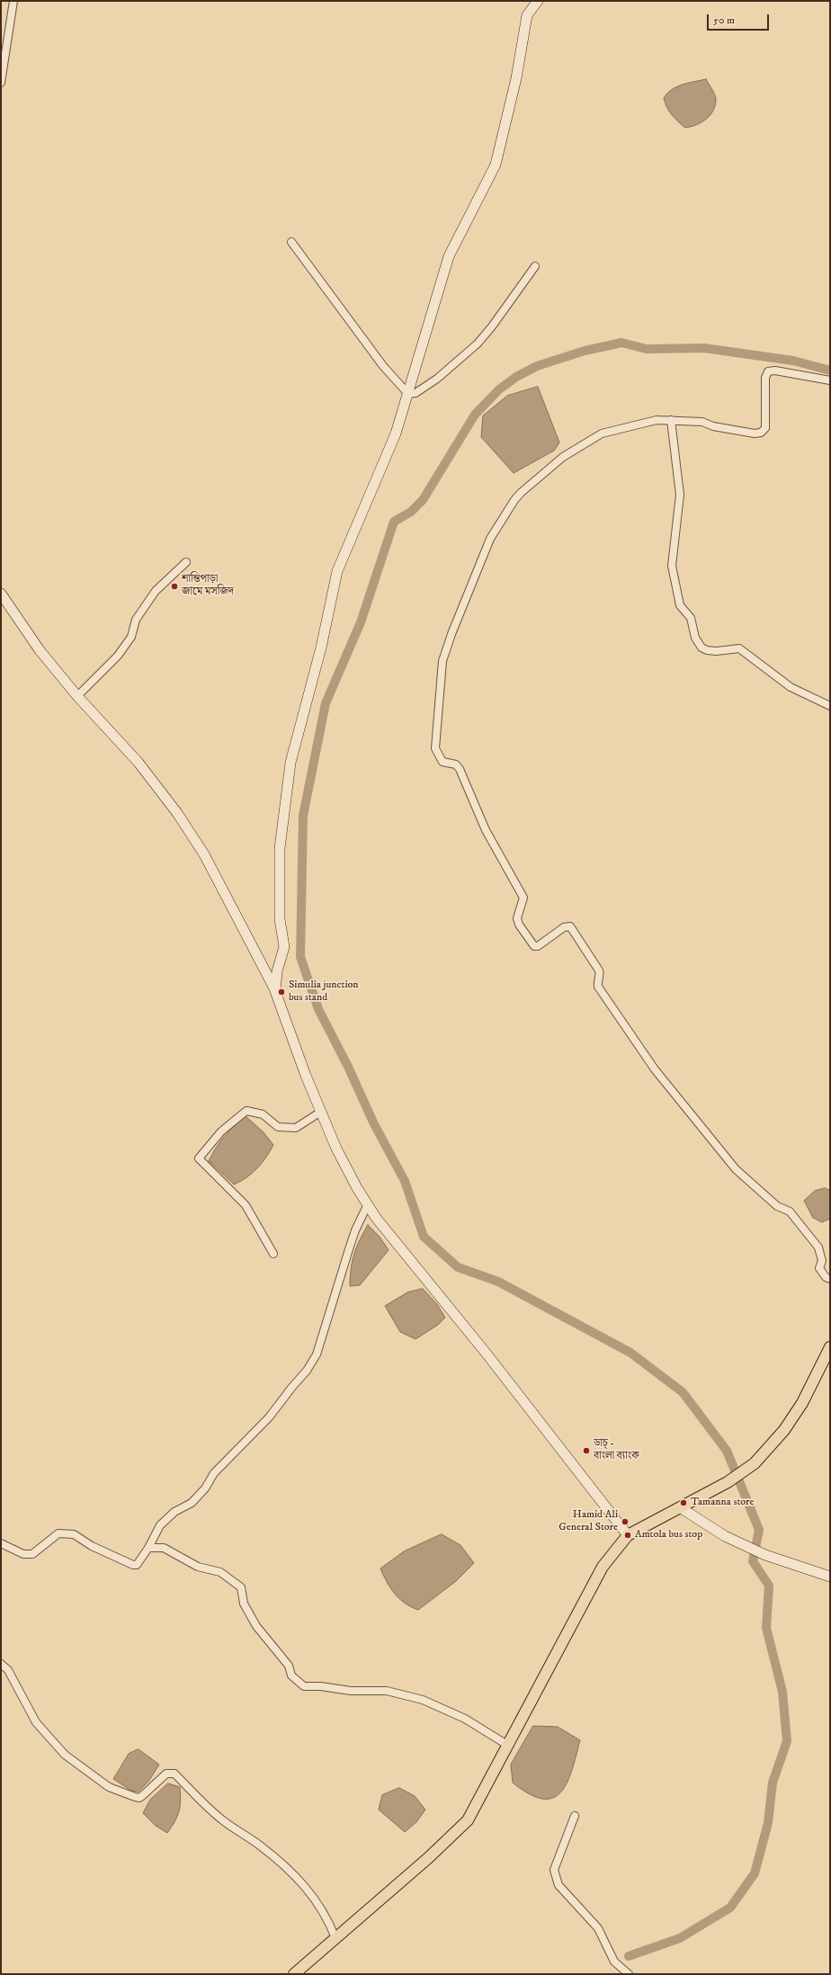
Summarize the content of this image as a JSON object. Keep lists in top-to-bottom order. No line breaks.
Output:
{"places":["শান্তিপাড়া জামে মসজিদ","Simulia junction bus stand","ডাচ্ - বাংলা ব্যাংক","Tamanna store","Hamid Ali General Store","Amtola bus stop"],"scale_bar":"50 m"}
